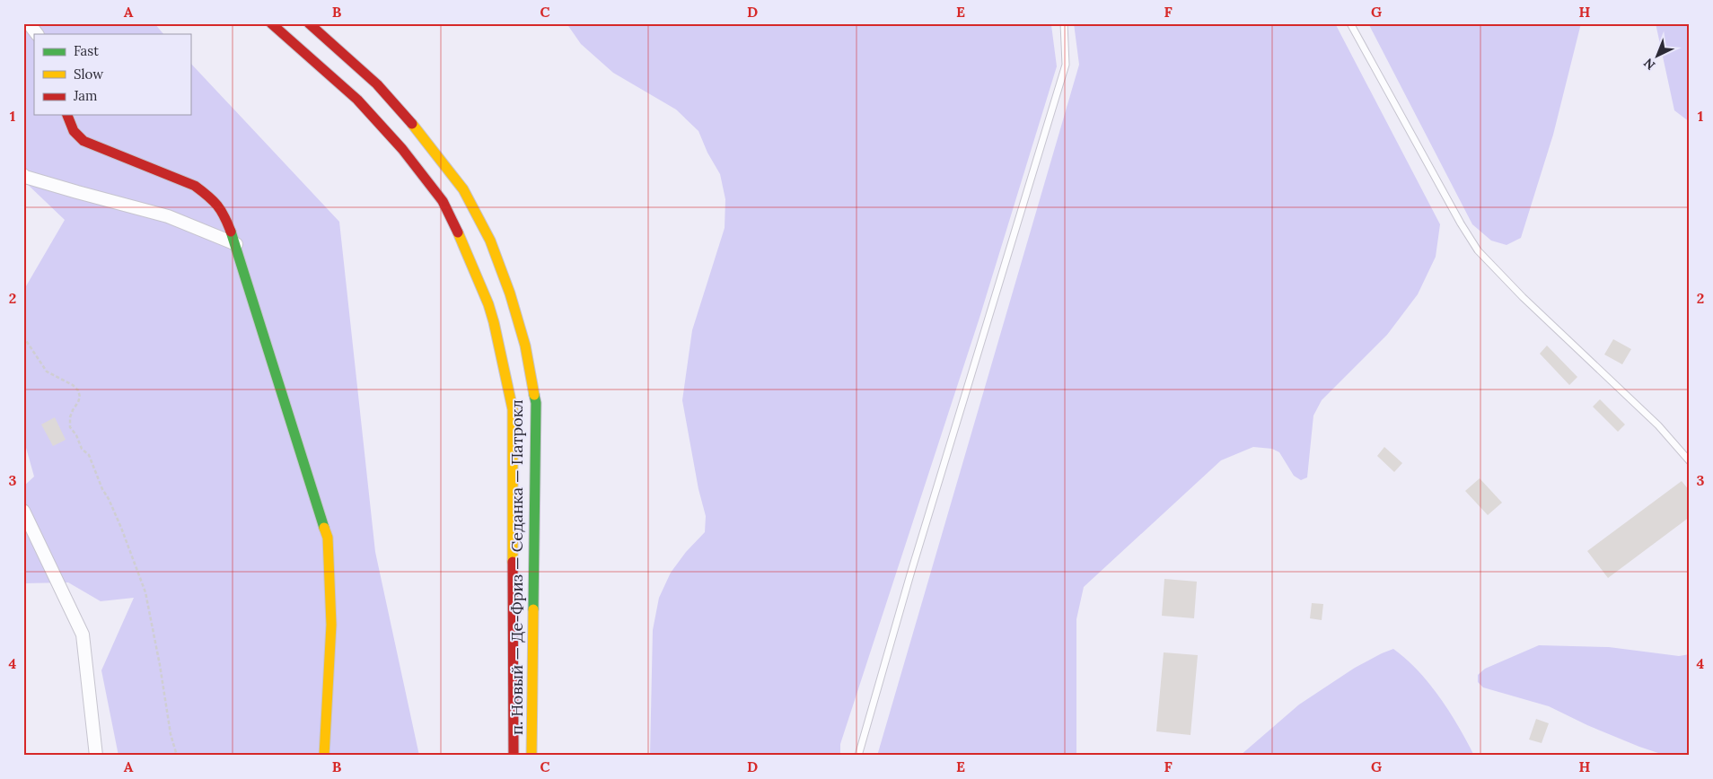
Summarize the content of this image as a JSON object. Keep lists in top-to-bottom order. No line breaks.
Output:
{"streets":{"main road":["п. Новый — Де-Фриз — Седанка — Патрокл"]},"legend":["Fast","Slow","Jam"],"north":"bottom left","grid":{"columns":["A","B","C","D","E","F","G","H"],"rows":["1","2","3","4"]}}
